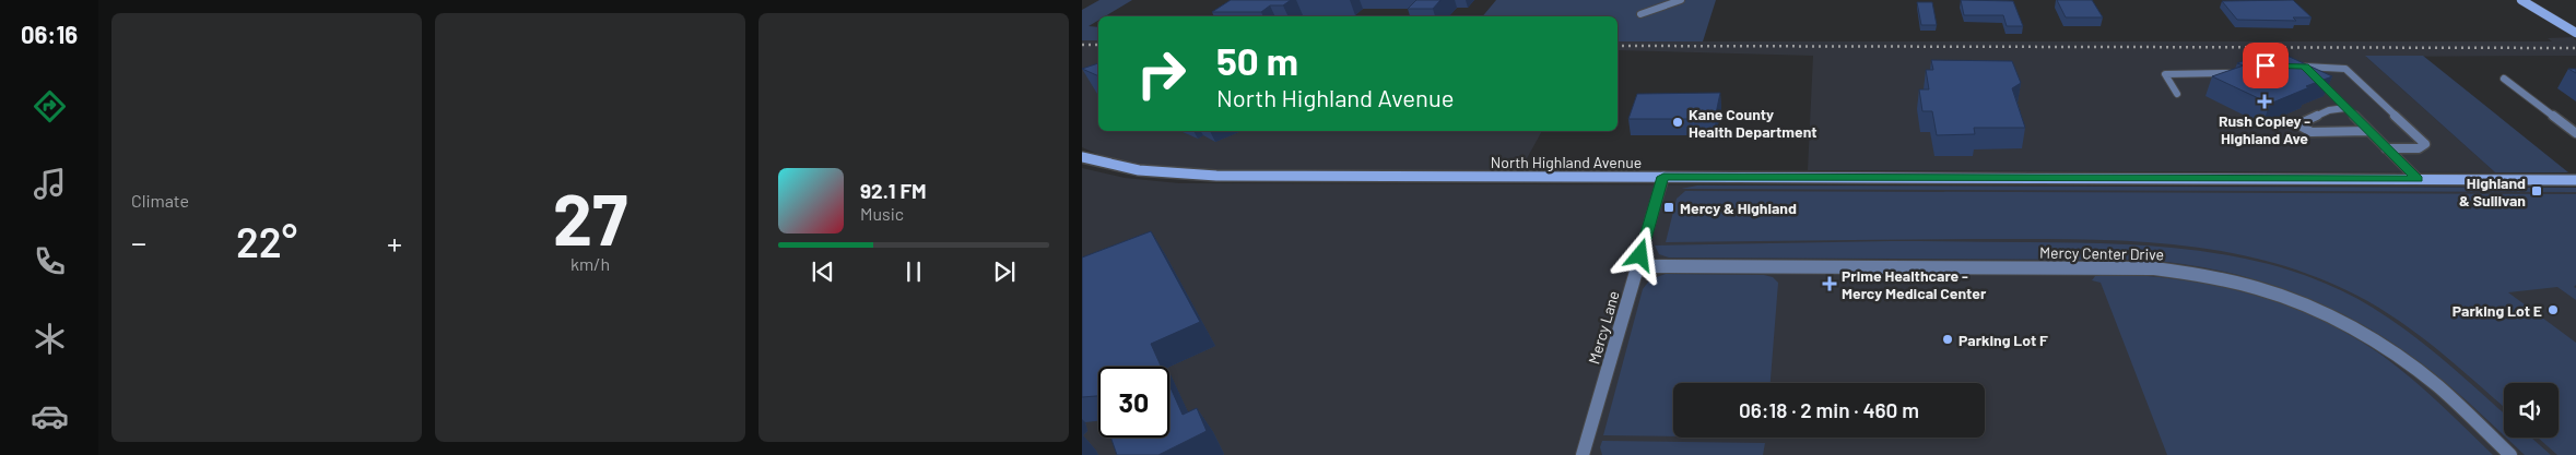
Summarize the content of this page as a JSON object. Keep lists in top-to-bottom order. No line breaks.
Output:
{"streets":{"street":["North Highland Avenue","Mercy Center Drive","Mercy Lane"]},"crossings":[["North Highland Avenue","Mercy Lane"],["Mercy Center Drive","Mercy Lane"]],"places":{"health":["Rush Copley - Highland Ave","Prime Healthcare - Mercy Medical Center"],"other":["Kane County Health Department","Parking Lot E","Parking Lot F"],"transit":["Highland & Sullivan","Mercy & Highland"]},"page":{"tabs":"06:16","tile":["Climate",["27","km/h"]],"turn":["50 m","North Highland Avenue"],"song":["92.1 FM","Music"],"heat":["−","22°","+"],"limit":"30","trip":"06:18 · 2 min · 460 m"}}
